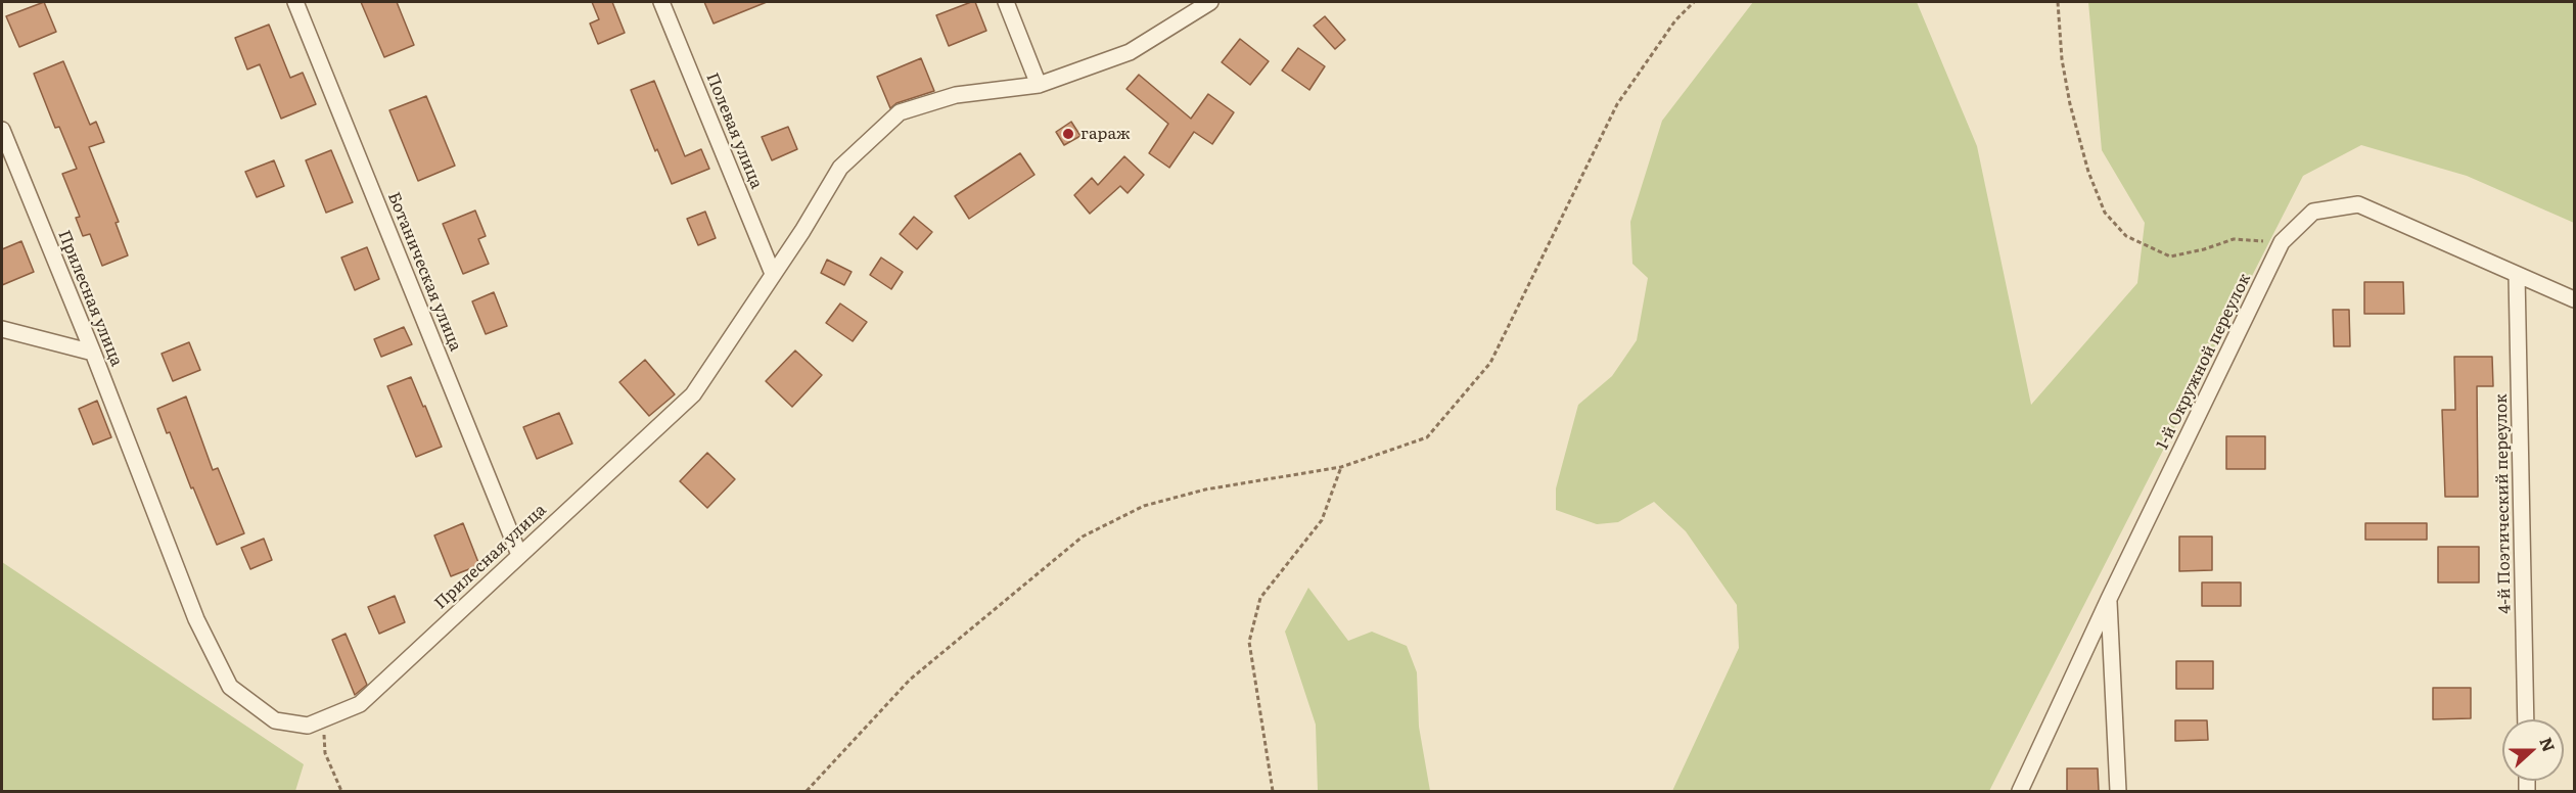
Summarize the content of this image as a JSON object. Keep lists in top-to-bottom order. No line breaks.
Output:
{"streets":{"street":["Полевая улица","Ботаническая улица","Прилесная улица","1-й Окружной переулок","4-й Поэтический переулок"]},"crossings":[["Полевая улица","Прилесная улица"],["Ботаническая улица","Прилесная улица"],["1-й Окружной переулок","4-й Поэтический переулок"]],"places":["гараж"],"north":"right"}
